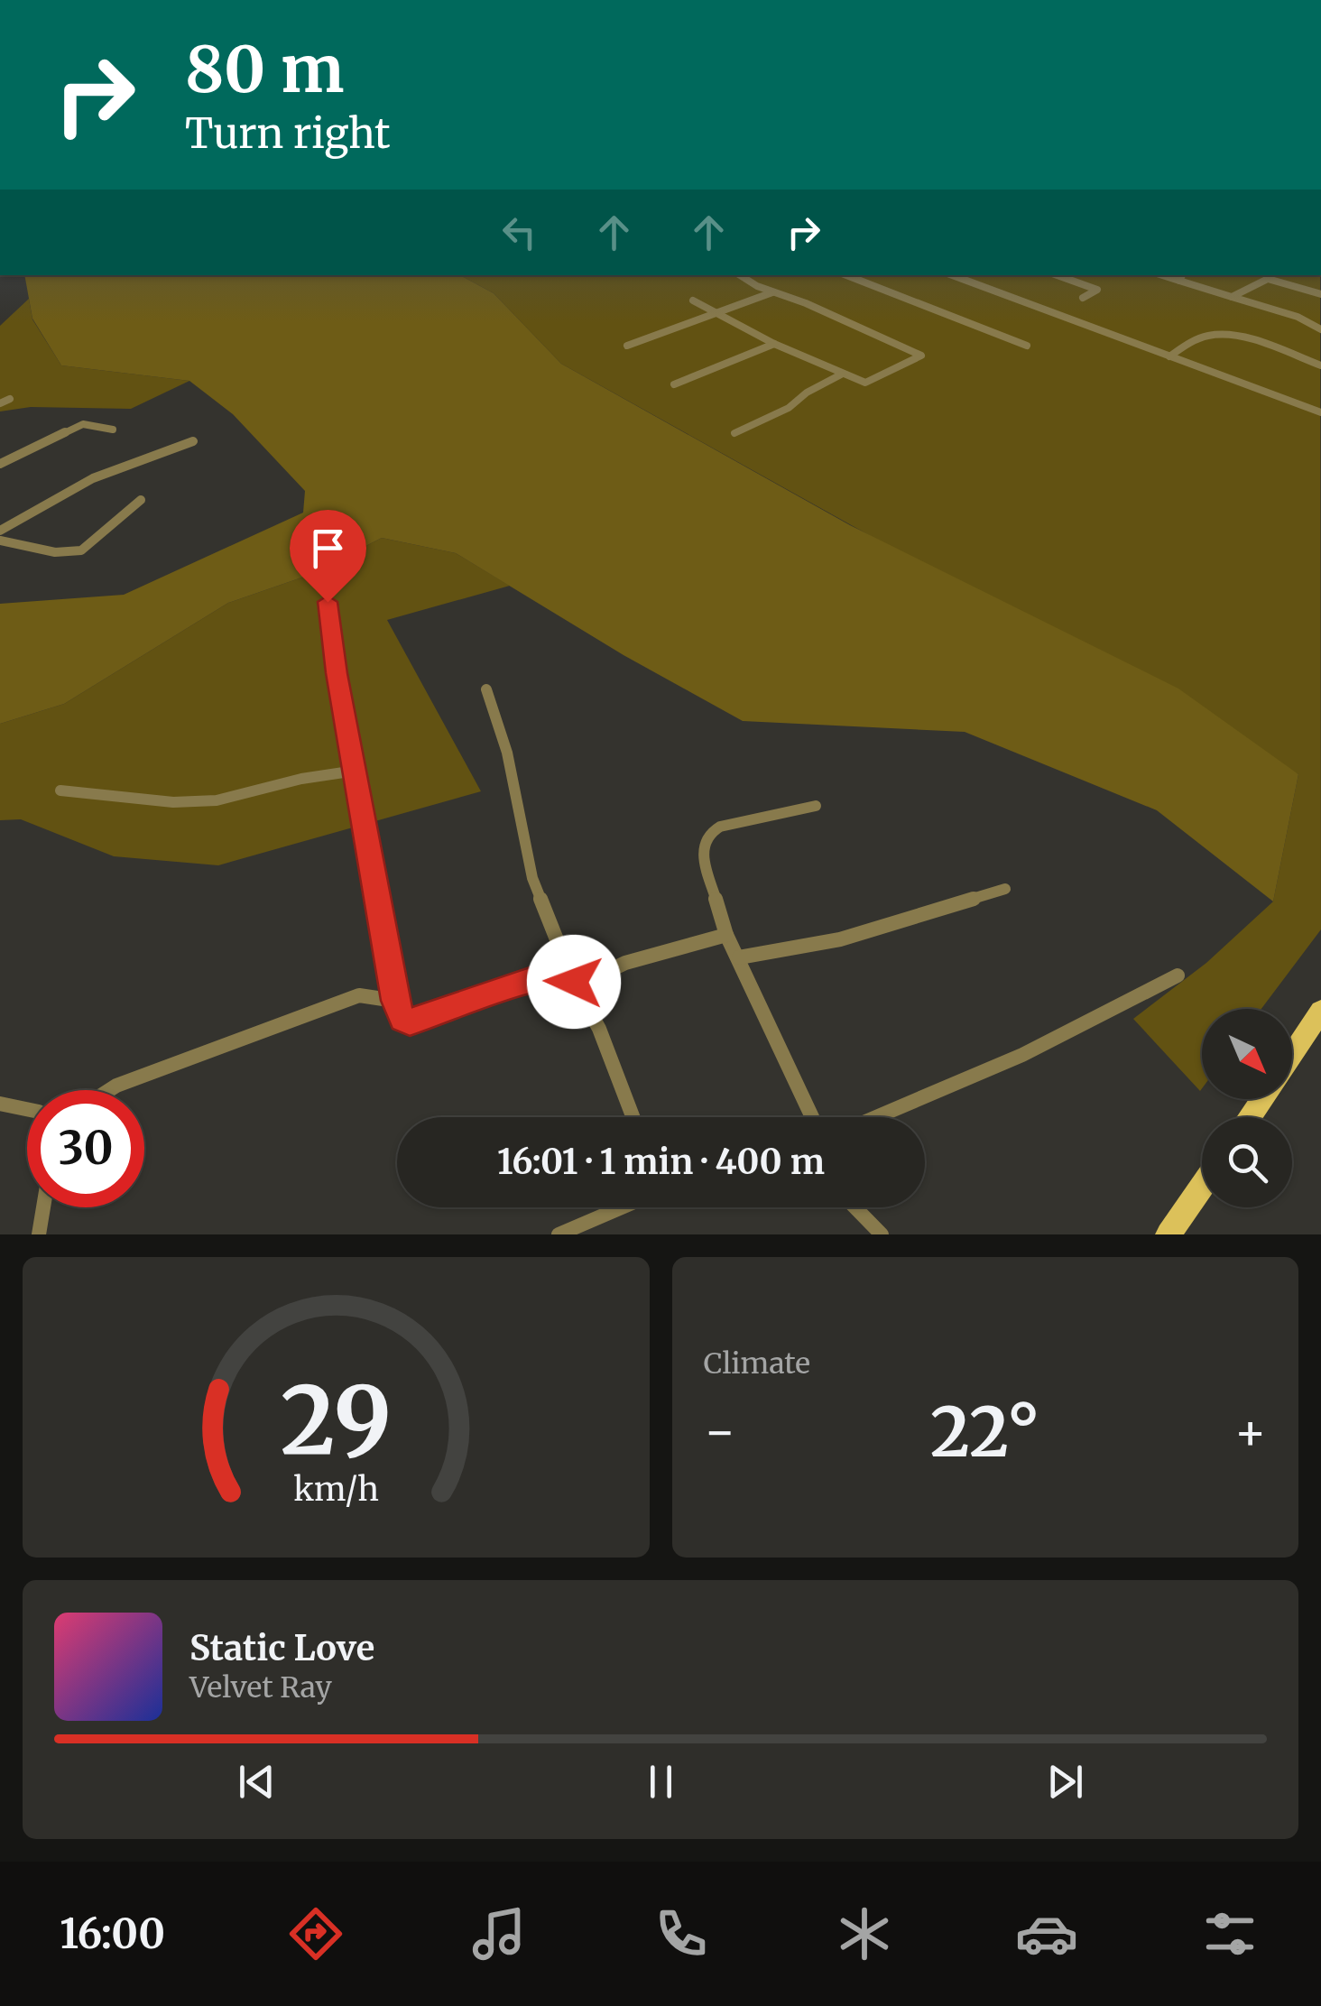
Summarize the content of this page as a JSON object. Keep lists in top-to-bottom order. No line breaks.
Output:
{"north":"bottom right","page":{"turn":["80 m","Turn right"],"limit":"30","trip":"16:01 · 1 min · 400 m","tile":"Climate","heat":["−","22°","+"],"song":["Static Love","Velvet Ray"],"tabs":"16:00","gauge":["29","km/h"]}}
